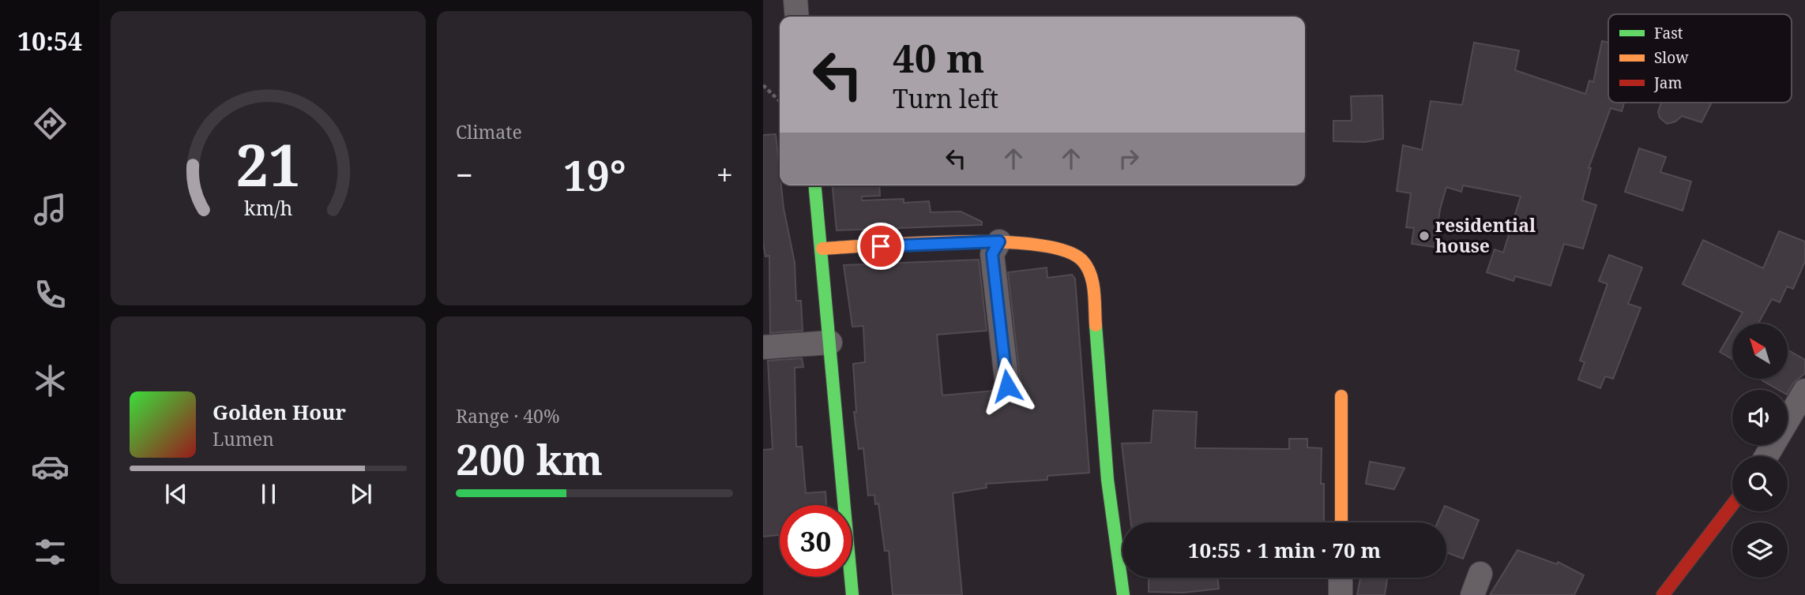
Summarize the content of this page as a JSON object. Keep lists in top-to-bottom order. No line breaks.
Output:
{"places":["residential house"],"legend":["Fast","Slow","Jam"],"north":"top left","page":{"tabs":"10:54","tile":["Climate",["Range · 40%","200 km"]],"turn":["40 m","Turn left"],"heat":["−","19°","+"],"song":["Golden Hour","Lumen"],"limit":"30","trip":"10:55 · 1 min · 70 m","gauge":["21","km/h"]}}
